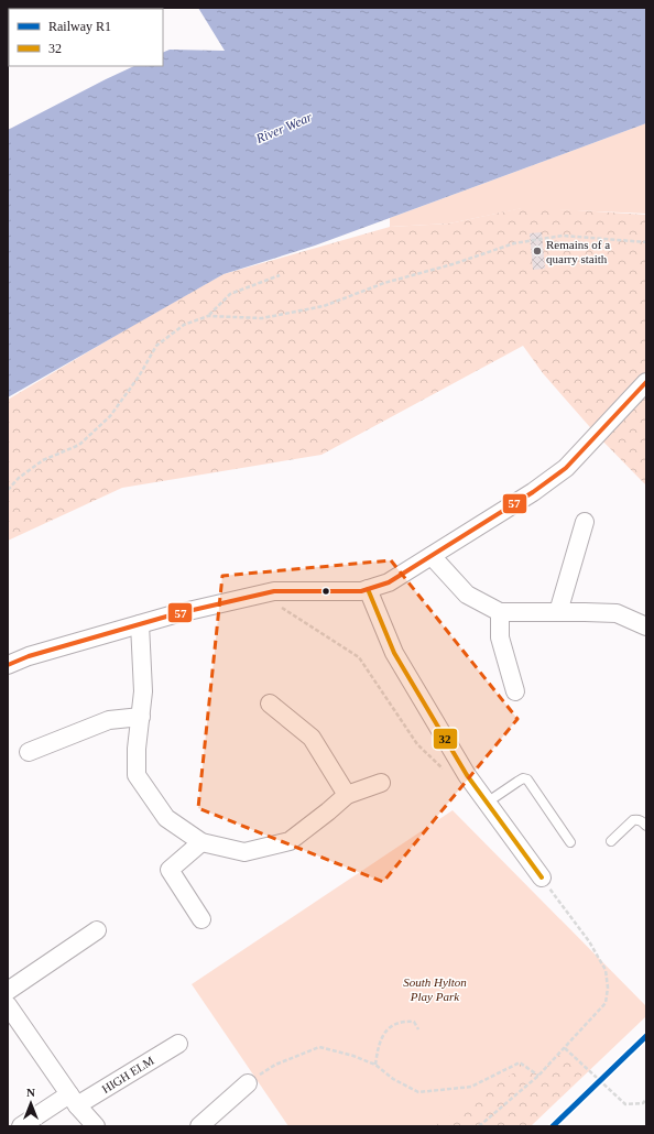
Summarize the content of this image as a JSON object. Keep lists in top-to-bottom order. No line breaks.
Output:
{"streets":{"street":["HIGH ELM"]},"water":["River Wear"],"parks":["South Hylton Play Park"],"places":["Remains of a quarry staith"],"lines":["transit line 57","transit line 32","rail line R1"],"legend":["Railway R1","32"],"north":"top"}
